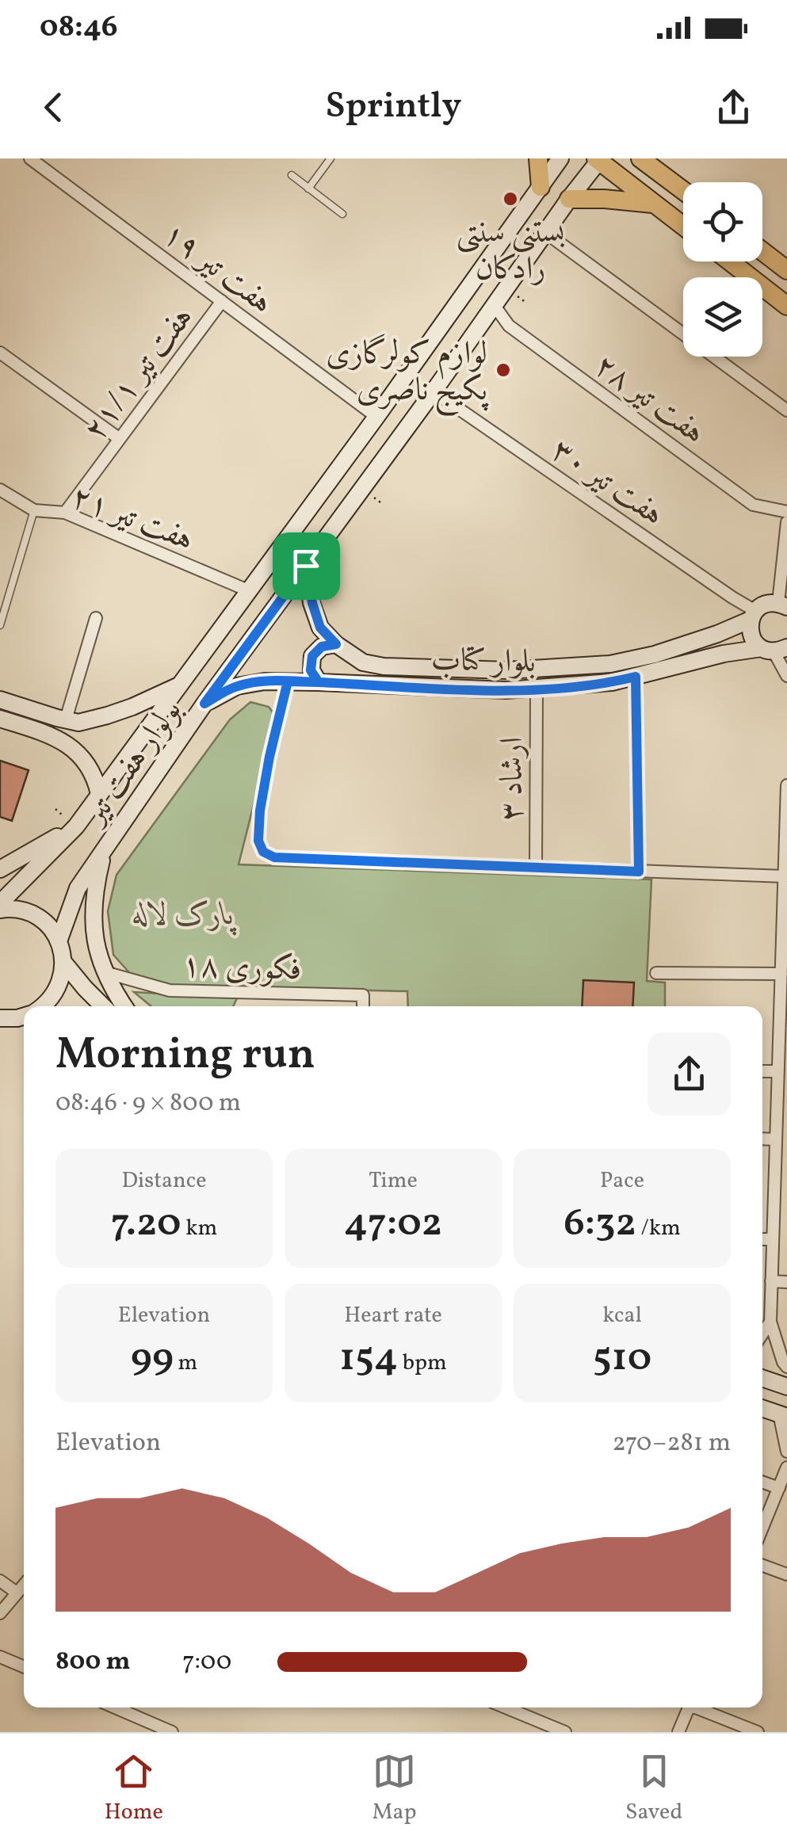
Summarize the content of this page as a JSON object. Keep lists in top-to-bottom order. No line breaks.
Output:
{"streets":{"main road":["بلوار کتاب","بولوار هفت تیر"],"street":["هفت تیر ۱۹","هفت تیر ۲۱/۱","هفت تیر ۲۸","هفت تیر ۳۰","هفت تیر ۲۱","ارشاد ۳","فکوری ١٨"]},"crossings":[["هفت تیر ۱۹","هفت تیر ۲۱/۱"],["هفت تیر ۱۹","بولوار هفت تیر"],["هفت تیر ۲۱/۱","هفت تیر ۲۱"],["هفت تیر ۲۸","بولوار هفت تیر"],["هفت تیر ۳۰","بلوار کتاب"],["هفت تیر ۳۰","بولوار هفت تیر"],["هفت تیر ۲۱","بولوار هفت تیر"],["بلوار کتاب","بولوار هفت تیر"],["بلوار کتاب","ارشاد ۳"]],"parks":["پارک لاله"],"places":["بستنی سنتی رادکان","لوازم کولرگازی پکیج ناصری"],"page":{"status":"08:46","header":"Sprintly","heading":["Morning run","08:46 · 9 × 800 m"],"stats":[["Distance","7.20 km"],["Time","47:02"],["Pace","6:32 /km"],["Elevation","99 m"],["Heart rate","154 bpm"],["kcal","510"]],"chart":["Elevation","270–281 m"],"list":[{"name":"800 m","note":"7:00"}],"tabs":["Home","Map","Saved"]}}
